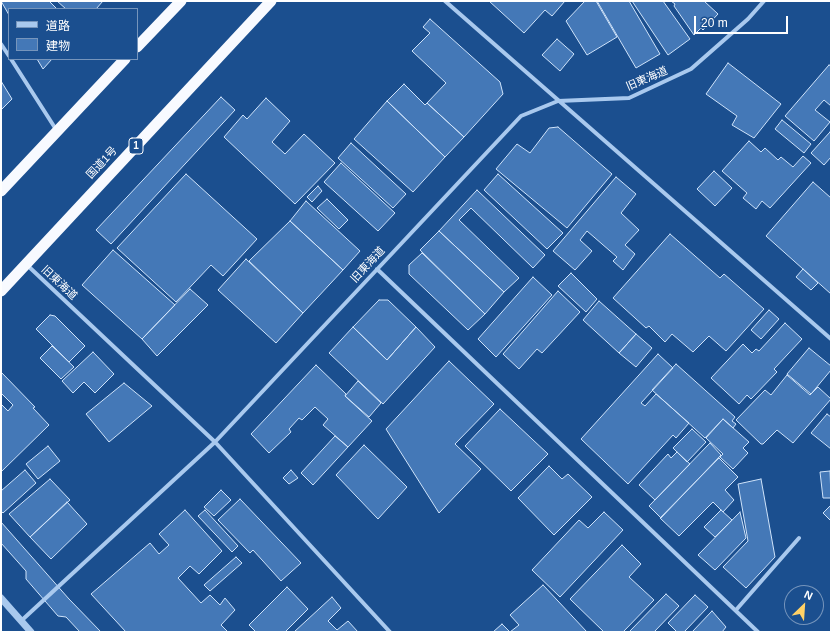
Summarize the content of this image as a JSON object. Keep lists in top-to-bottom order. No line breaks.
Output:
{"streets":{"highway":["1","国道1号"],"street":["旧東海道"]},"crossings":[["旧東海道","国道1号"]],"legend":["道路","建物"],"scale_bar":"20 m","north":"top right"}
